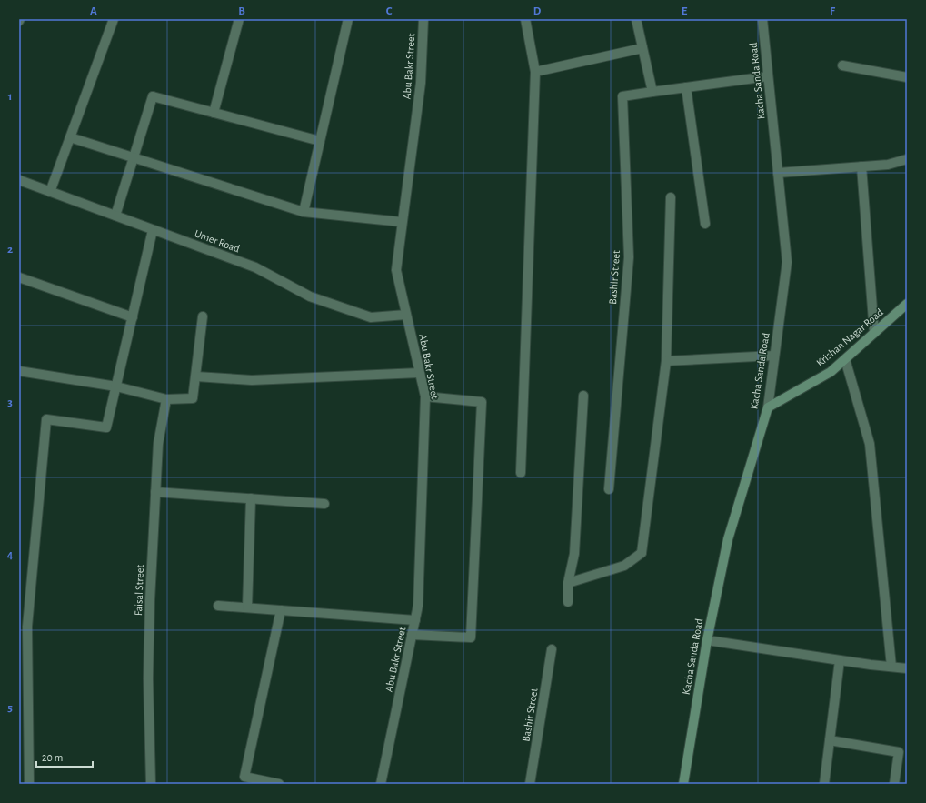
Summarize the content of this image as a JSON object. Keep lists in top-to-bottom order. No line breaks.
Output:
{"streets":{"main road":["Kacha Sanda Road","Krishan Nagar Road"],"street":["Abu Bakr Street","Umer Road","Bashir Street","Faisal Street"]},"crossings":[["Abu Bakr Street","Umer Road"],["Kacha Sanda Road","Krishan Nagar Road"]],"scale_bar":"20 m","grid":{"columns":["A","B","C","D","E","F"],"rows":["1","2","3","4","5"]}}
